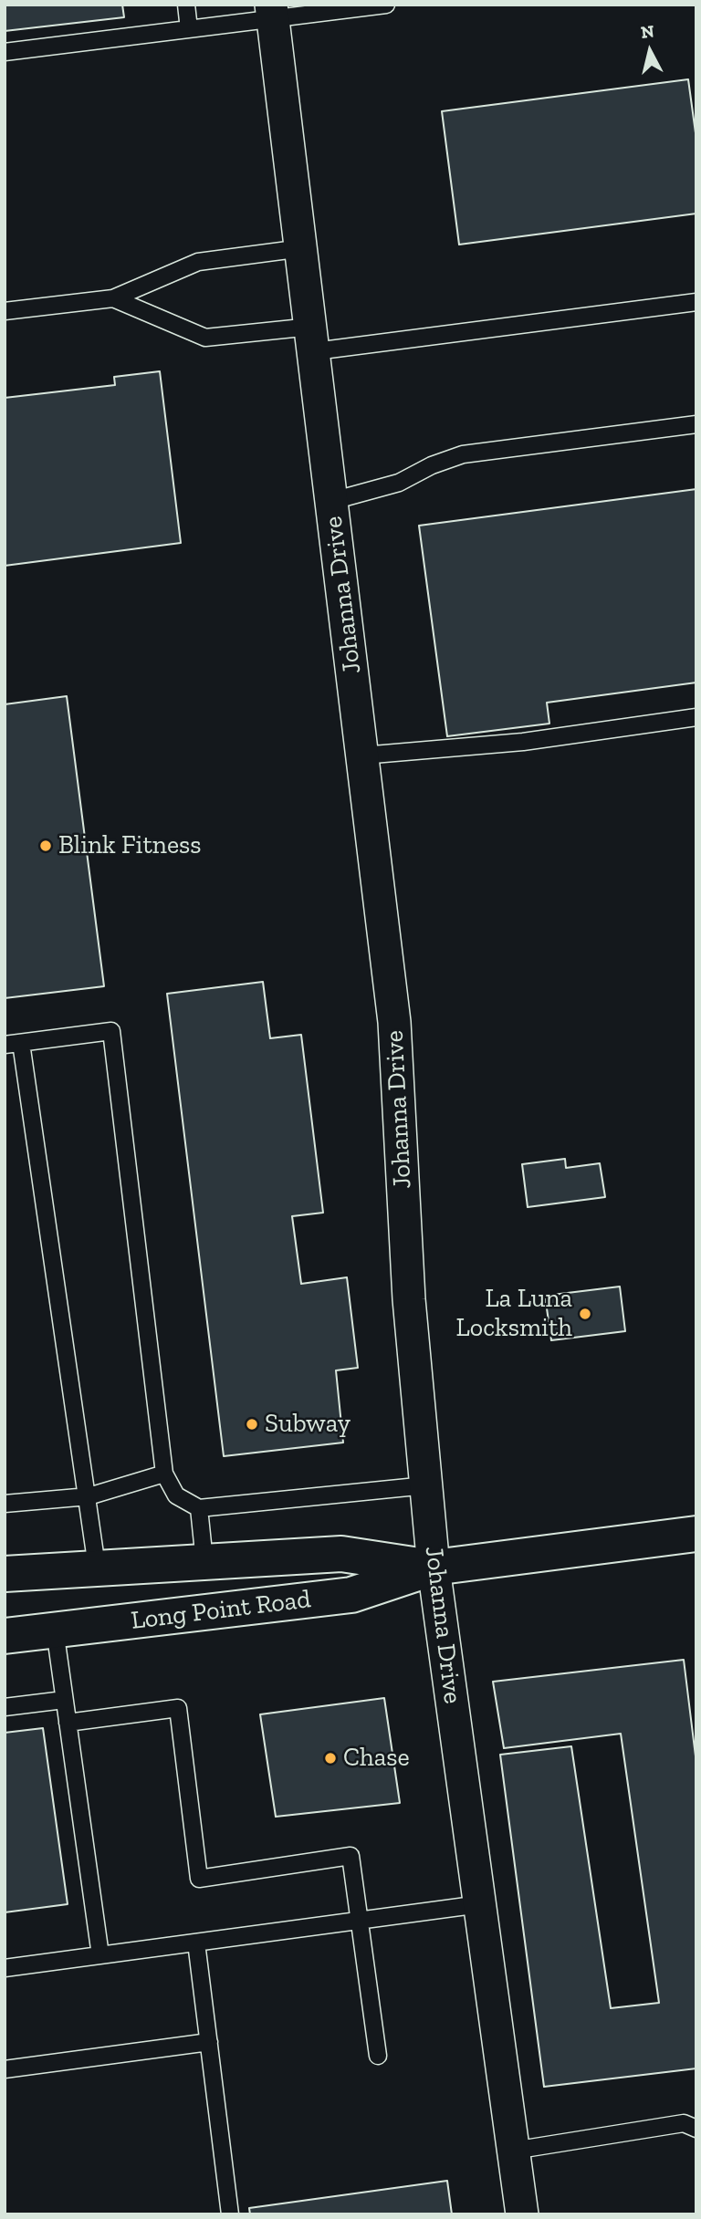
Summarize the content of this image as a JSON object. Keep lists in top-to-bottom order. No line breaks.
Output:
{"streets":{"main road":["Long Point Road"],"street":["Johanna Drive"]},"crossings":[["Johanna Drive","Long Point Road"]],"places":["Blink Fitness","La Luna Locksmith","Subway","Chase"],"north":"top"}
